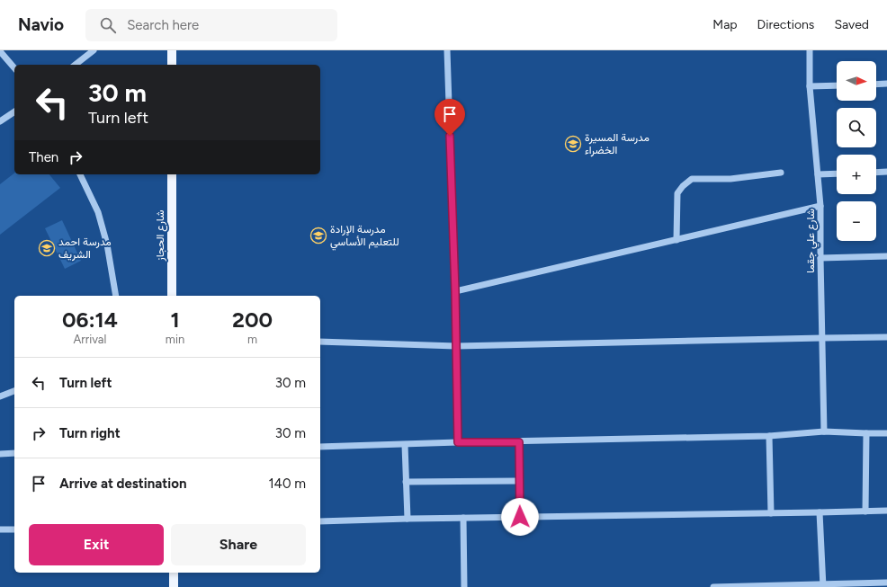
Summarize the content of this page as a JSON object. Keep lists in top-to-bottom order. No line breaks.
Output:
{"streets":{"main road":["شارع الحجاز"],"street":["شارع علي جقما"]},"places":{"school or university":["مدرسة المسيرة الخضراء","مدرسة الإرادة للتعليم الأساسي","مدرسة احمد الشريف"]},"north":"right","page":{"header":"Navio","search":"Search here","nav":["Map","Directions","Saved"],"map_buttons":["+","−"],"turn":["30 m","Turn left"],"then":"Then","eta":["06:14","Arrival","1","min","200","m"],"list":[{"name":"Turn left","value":"30 m"},{"name":"Turn right","value":"30 m"},{"name":"Arrive at destination","value":"140 m"}],"buttons":["Exit","Share"]}}
